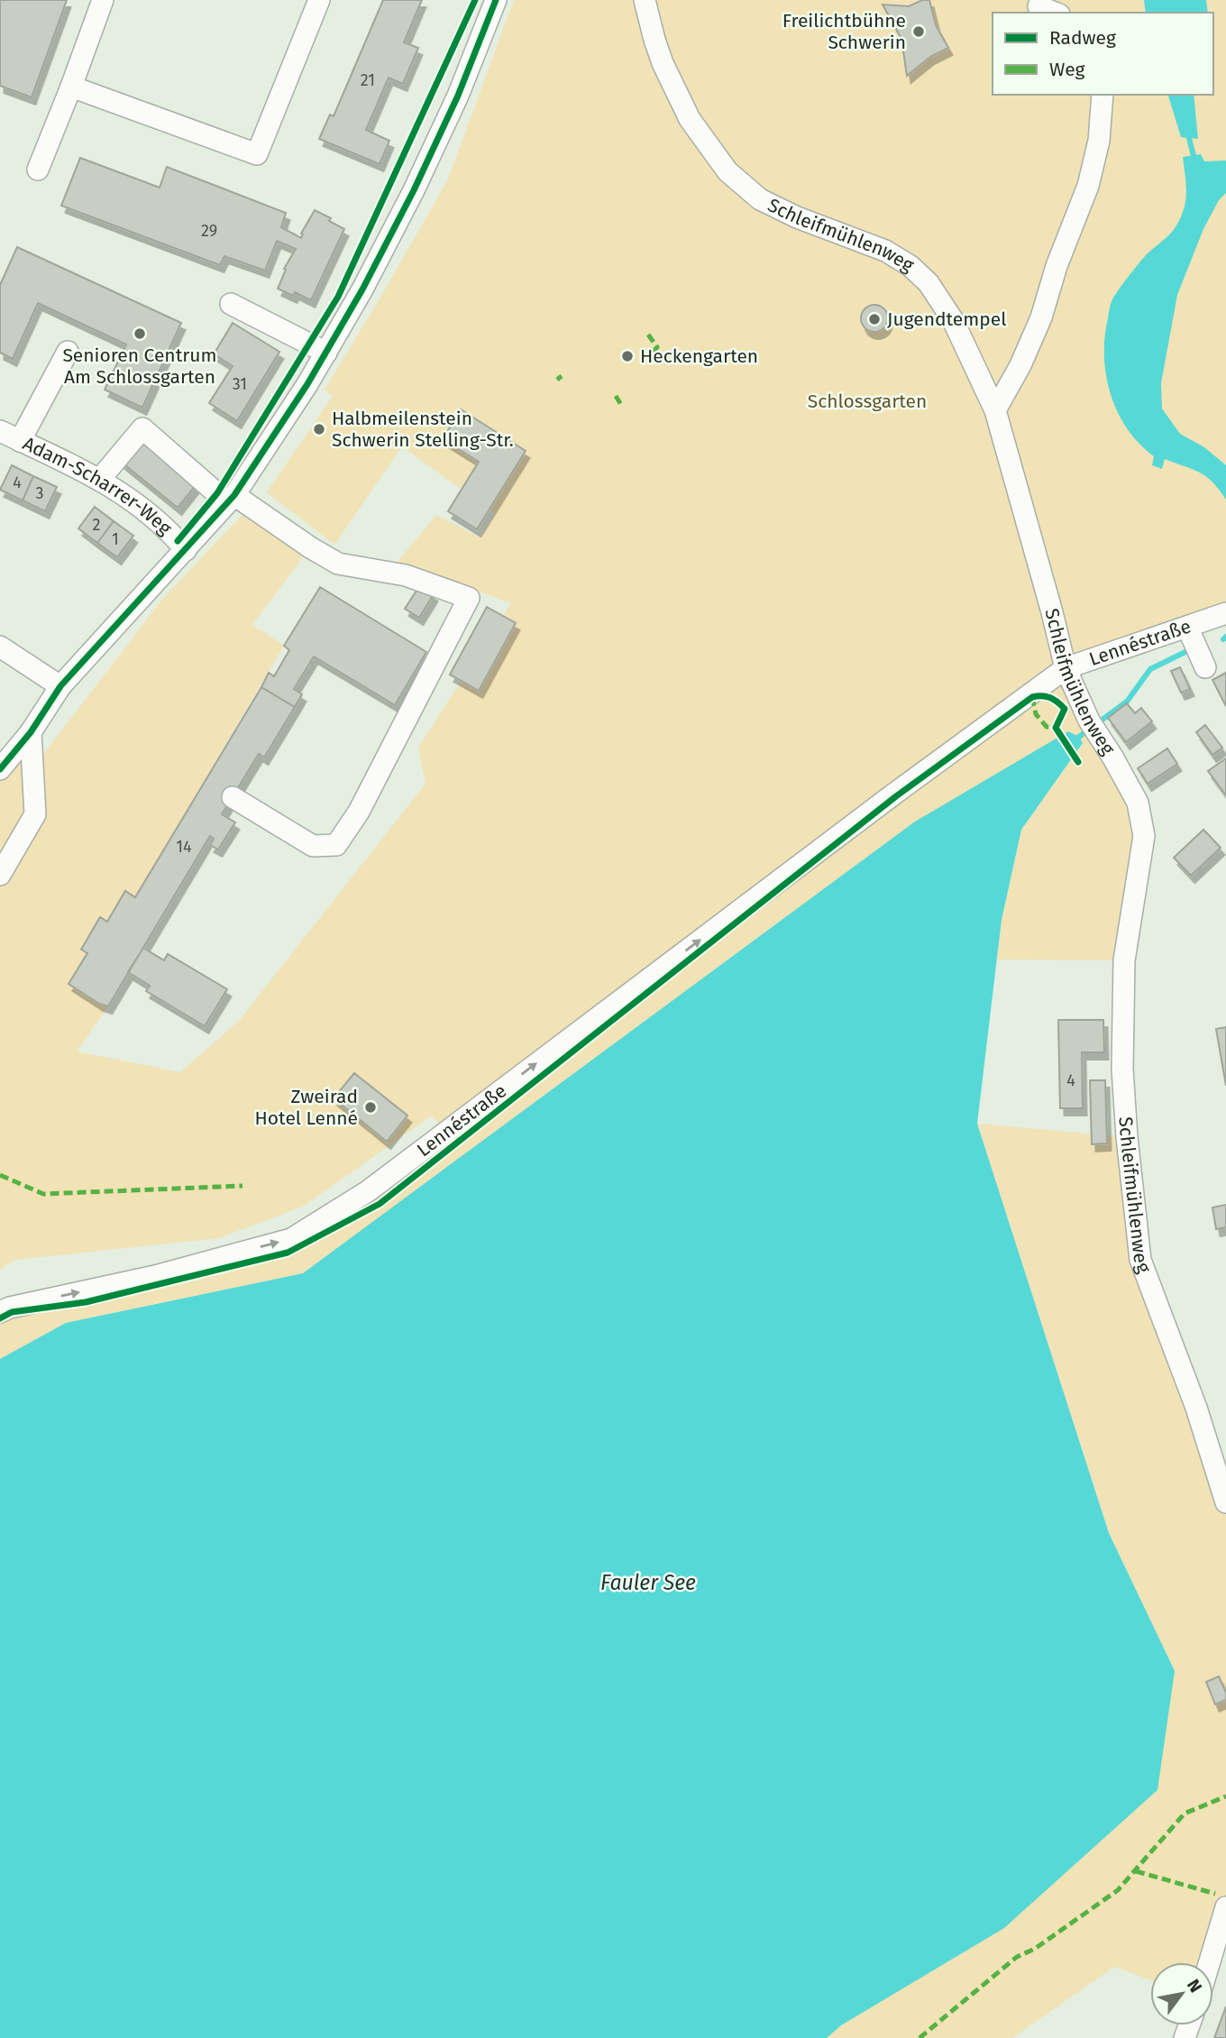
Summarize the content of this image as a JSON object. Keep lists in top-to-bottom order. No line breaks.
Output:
{"streets":{"street":["Schleifmühlenweg","Adam-Scharrer-Weg","Lennéstraße"]},"crossings":[["Schleifmühlenweg","Lennéstraße"]],"one_way":["Lennéstraße"],"water":["Fauler See"],"parks":["Schlossgarten"],"places":["Freilichtbühne Schwerin","Jugendtempel","Senioren Centrum Am Schlossgarten","Heckengarten","Halbmeilenstein Schwerin Stelling-Str.","Zweirad Hotel Lenné"],"house_numbers":["21","29","31","4","3","2","1","14","4"],"legend":["Radweg","Weg"],"north":"top right"}
